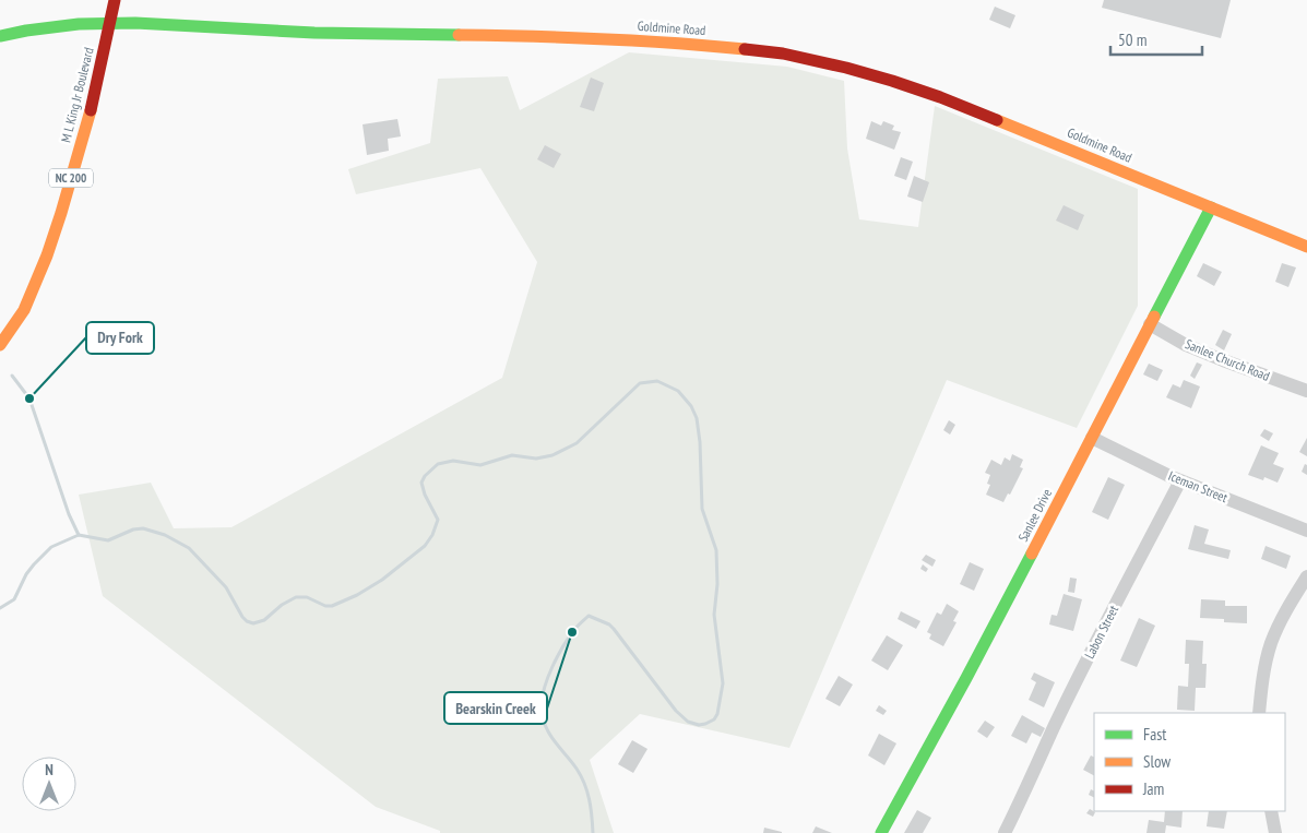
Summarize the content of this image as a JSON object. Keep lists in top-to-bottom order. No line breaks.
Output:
{"streets":{"main road":["Goldmine Road","M L King Jr Boulevard","NC 200","Sanlee Drive"],"street":["Sanlee Church Road","Iceman Street","Labon Street"]},"crossings":[["Goldmine Road","M L King Jr Boulevard"],["Goldmine Road","Sanlee Drive"],["Sanlee Church Road","Sanlee Drive"],["Iceman Street","Sanlee Drive"],["Iceman Street","Labon Street"]],"places":["Dry Fork","Bearskin Creek"],"legend":["Fast","Slow","Jam"],"scale_bar":"50 m","north":"top"}
